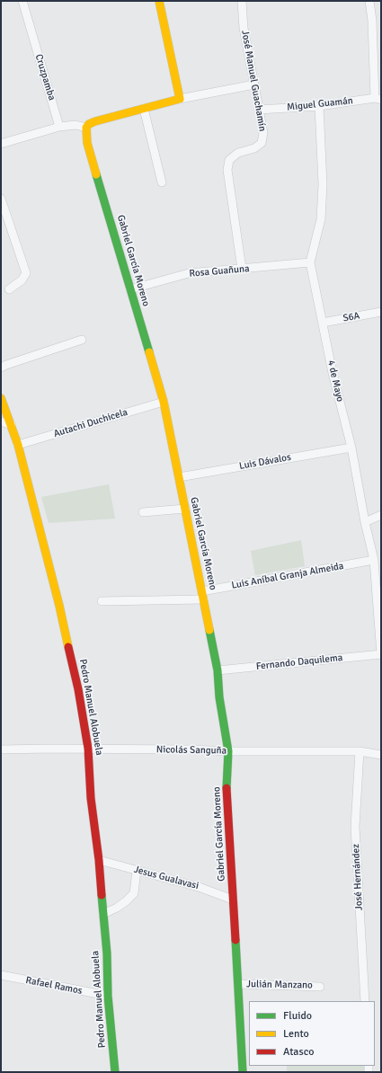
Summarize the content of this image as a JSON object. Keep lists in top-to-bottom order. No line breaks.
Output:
{"streets":{"street":["Cruzpamba","José Manuel Guachamín","Miguel Guamán","Gabriel García Moreno","Rosa Guañuna","S6A","4 de Mayo","Autachi Duchicela","Luis Dávalos","Luis Aníbal Granja Almeida","Fernando Daquilema","Pedro Manuel Alobuela","Nicolás Sanguña","José Hernández","Jesus Gualavasi","Julián Manzano","Rafael Ramos"]},"crossings":[["José Manuel Guachamín","Miguel Guamán"],["José Manuel Guachamín","Rosa Guañuna"],["Miguel Guamán","4 de Mayo"],["Gabriel García Moreno","Rosa Guañuna"],["Gabriel García Moreno","Autachi Duchicela"],["Gabriel García Moreno","Luis Dávalos"],["Gabriel García Moreno","Luis Aníbal Granja Almeida"],["Gabriel García Moreno","Fernando Daquilema"],["Gabriel García Moreno","Nicolás Sanguña"],["Gabriel García Moreno","Jesus Gualavasi"],["Gabriel García Moreno","Julián Manzano"],["Rosa Guañuna","4 de Mayo"],["S6A","4 de Mayo"],["4 de Mayo","Luis Dávalos"],["4 de Mayo","Luis Aníbal Granja Almeida"],["4 de Mayo","Fernando Daquilema"],["Autachi Duchicela","Pedro Manuel Alobuela"],["Pedro Manuel Alobuela","Nicolás Sanguña"],["Pedro Manuel Alobuela","Jesus Gualavasi"],["Pedro Manuel Alobuela","Rafael Ramos"],["Nicolás Sanguña","José Hernández"]],"legend":["Fluido","Lento","Atasco"]}
